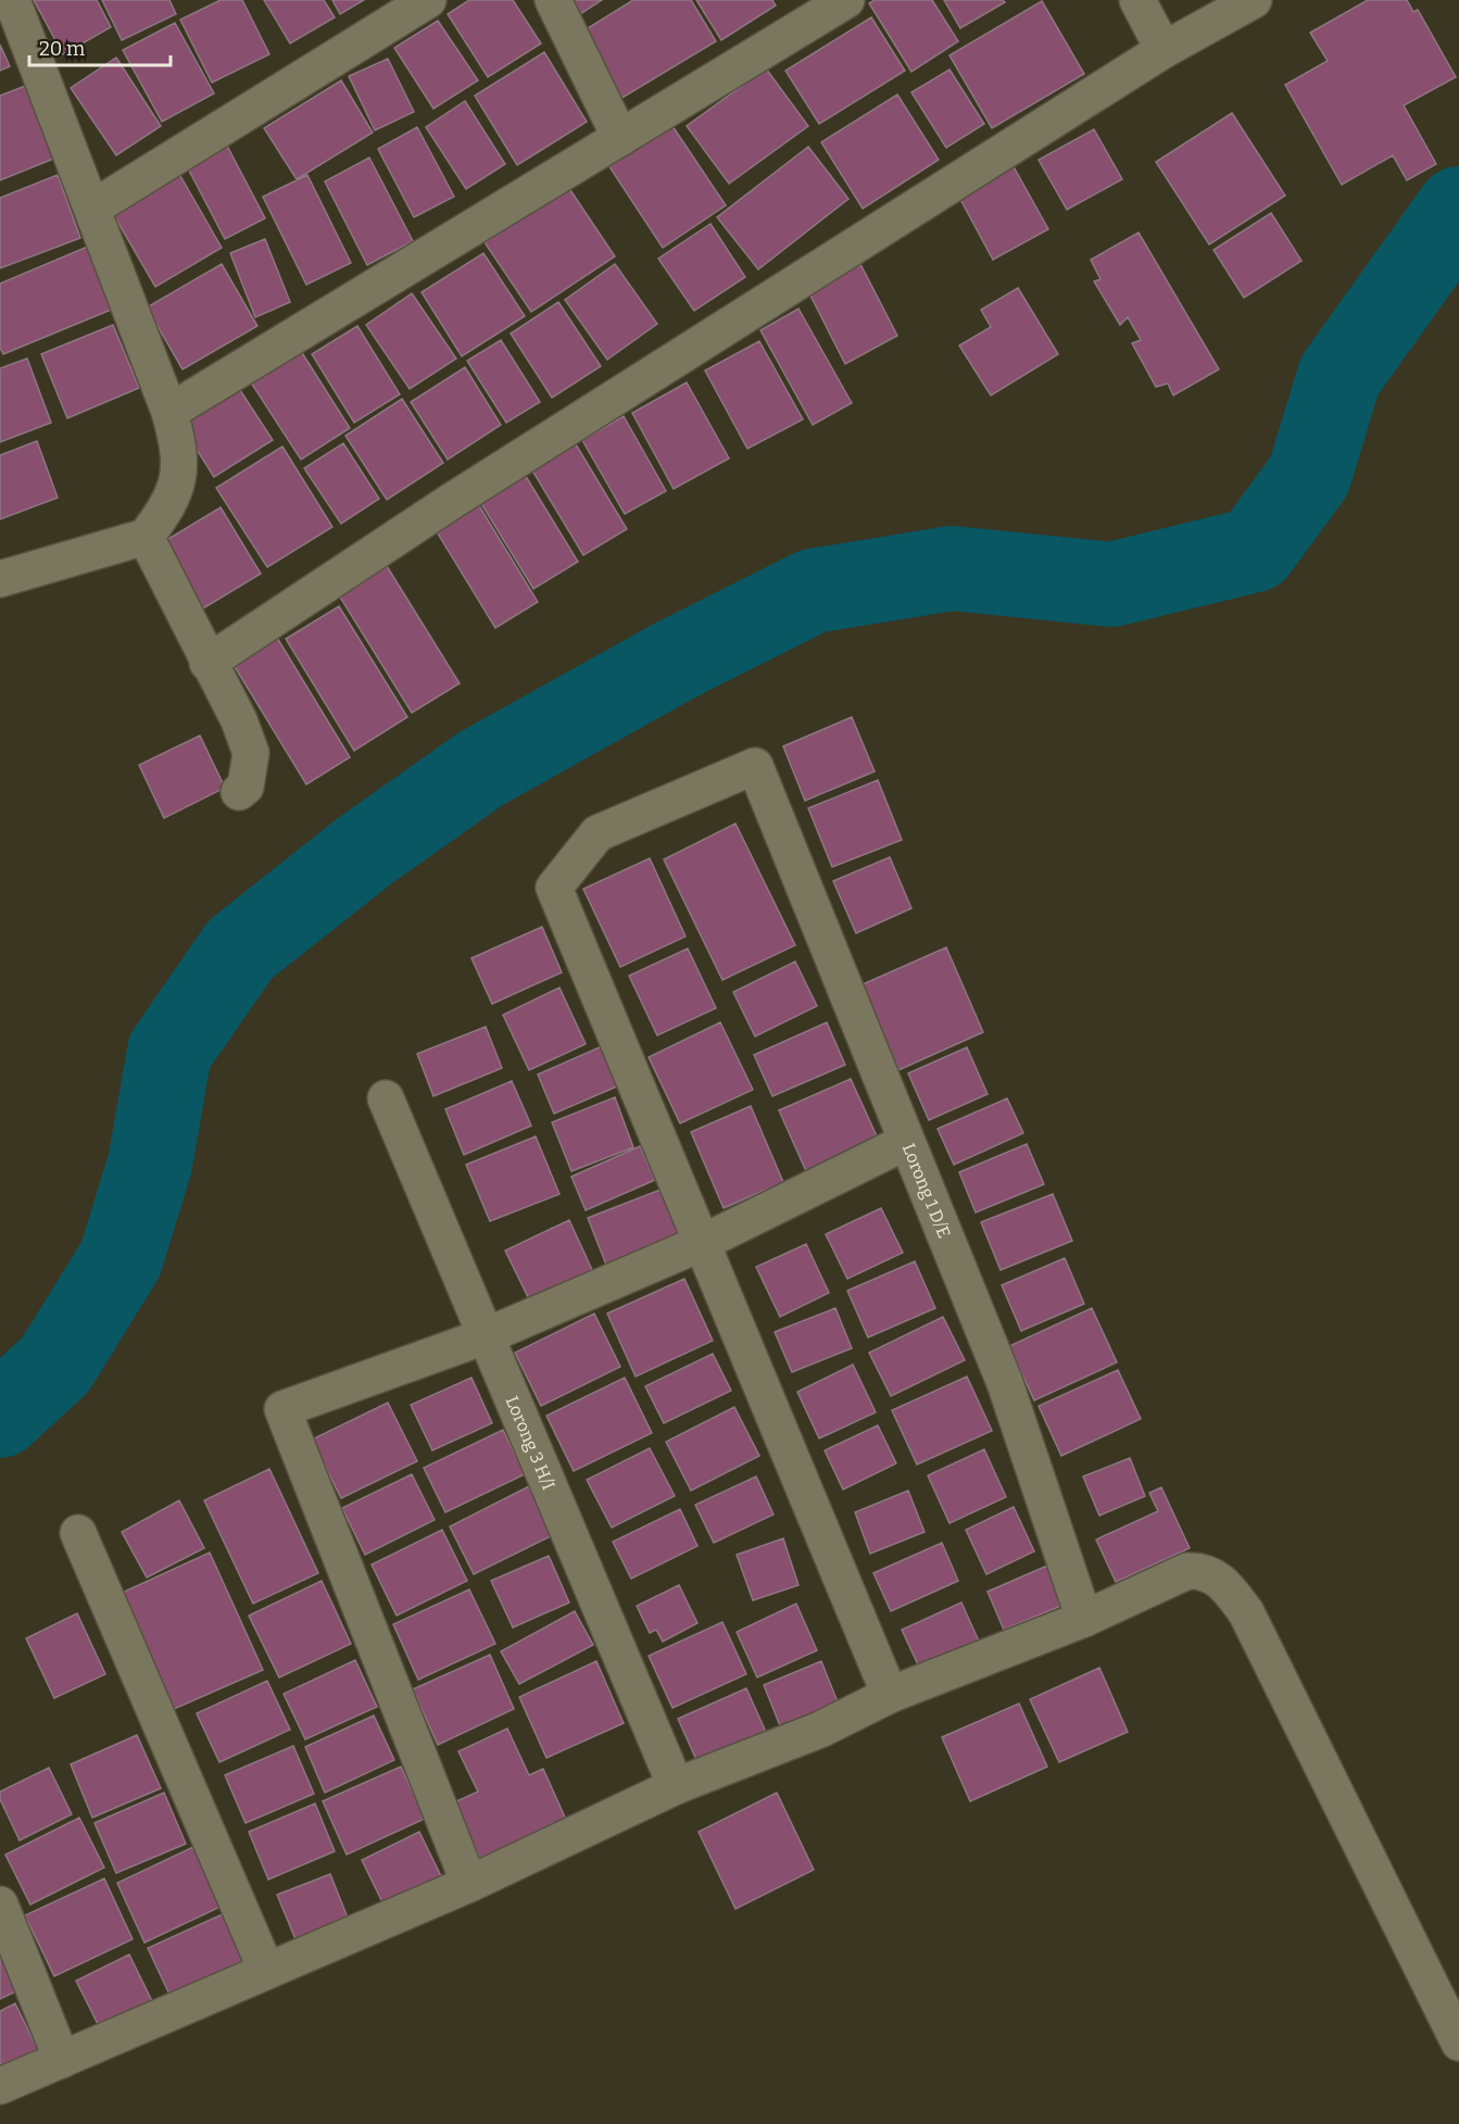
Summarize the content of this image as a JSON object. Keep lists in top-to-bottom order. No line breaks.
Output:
{"streets":{"street":["Lorong 1 D/E","Lorong 3 H/I"]},"scale_bar":"20 m"}
